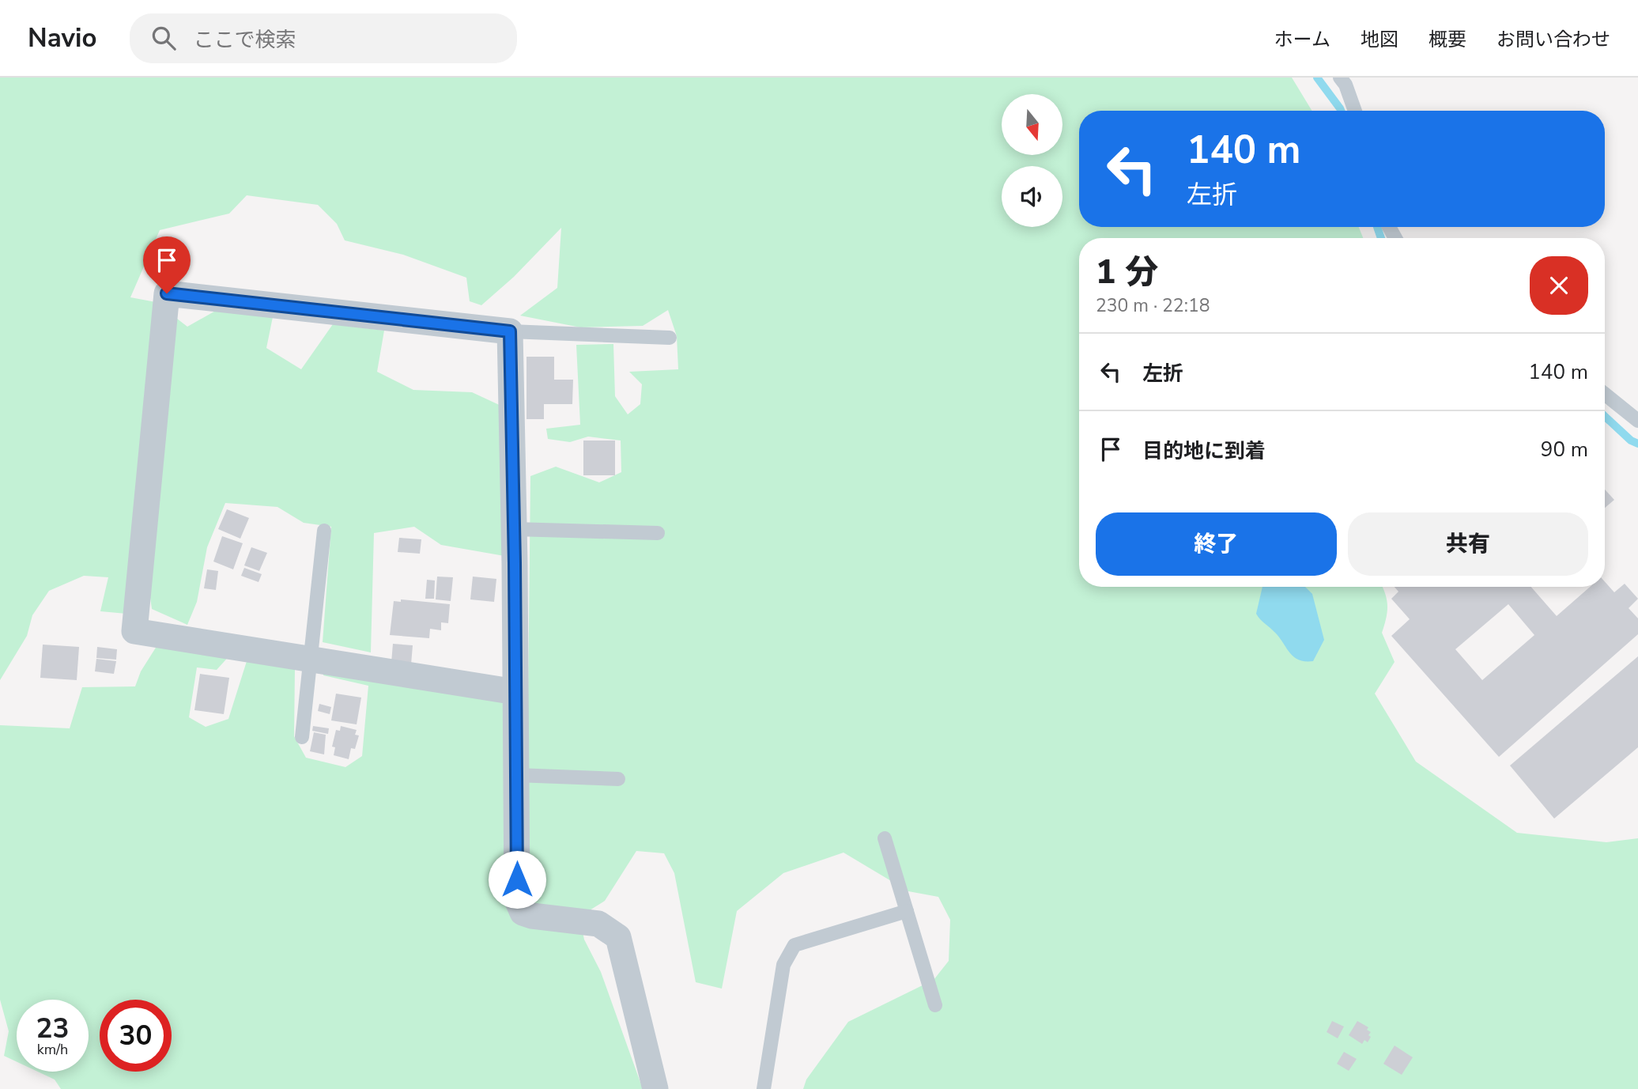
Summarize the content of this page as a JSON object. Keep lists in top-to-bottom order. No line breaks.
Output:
{"north":"bottom","page":{"header":"Navio","search":"ここで検索","nav":["ホーム","地図","概要","お問い合わせ"],"turn":["140 m","左折"],"heading":["1 分","230 m · 22:18"],"list":[{"name":"左折","value":"140 m"},{"name":"目的地に到着","value":"90 m"}],"buttons":["終了","共有"],"speed":"23 km/h","limit":"30"}}
